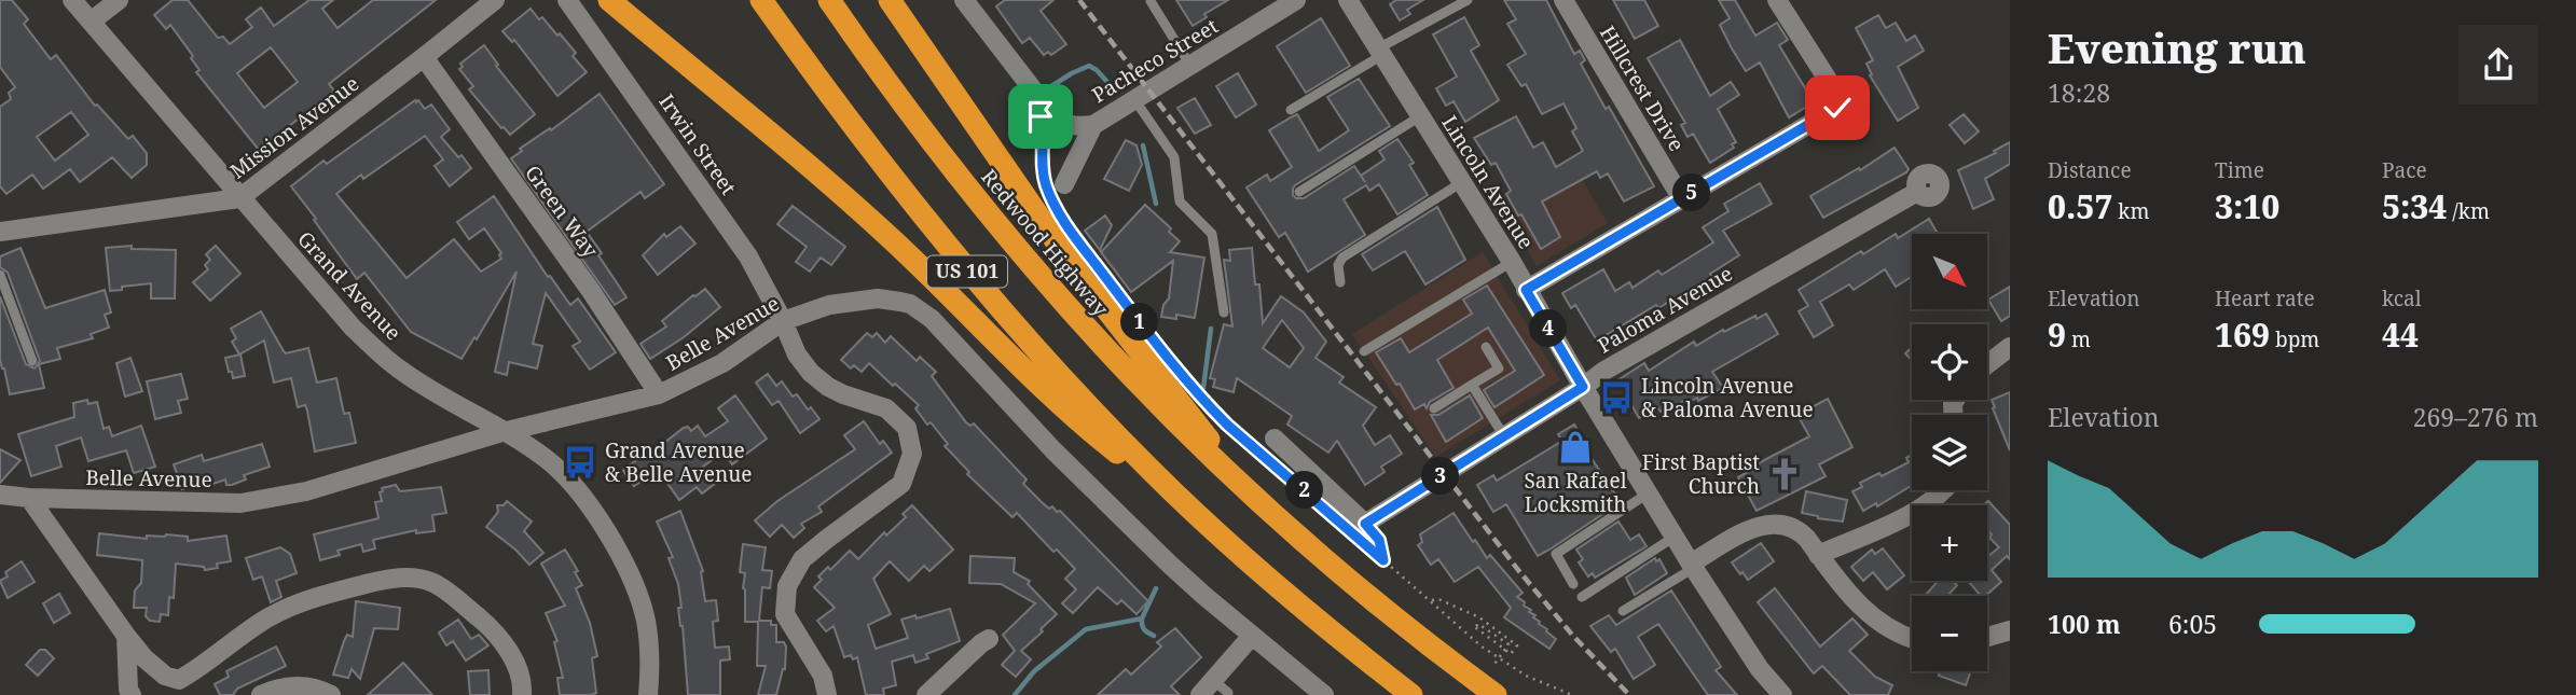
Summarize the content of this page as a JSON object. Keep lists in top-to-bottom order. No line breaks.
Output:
{"streets":{"highway":["Redwood Highway","US 101"],"street":["Pacheco Street","Hillcrest Drive","Mission Avenue","Irwin Street","Lincoln Avenue","Green Way","Grand Avenue","Paloma Avenue","Belle Avenue"]},"crossings":[["Mission Avenue","Green Way"],["Mission Avenue","Grand Avenue"],["Irwin Street","Belle Avenue"],["Lincoln Avenue","Paloma Avenue"],["Green Way","Belle Avenue"],["Grand Avenue","Belle Avenue"]],"places":{"bus stop":["Lincoln Avenue & Paloma Avenue","Grand Avenue & Belle Avenue"],"shop":["San Rafael Locksmith"],"church":["First Baptist Church"]},"north":"bottom right","page":{"heading":["Evening run","18:28"],"stats":[["Distance","0.57 km"],["Time","3:10"],["Pace","5:34 /km"],["Elevation","9 m"],["Heart rate","169 bpm"],["kcal","44"]],"pins":["5","1","4","3","2"],"map_buttons":["+","−"],"chart":["Elevation","269–276 m"],"list":[{"name":"100 m","note":"6:05"}]}}
